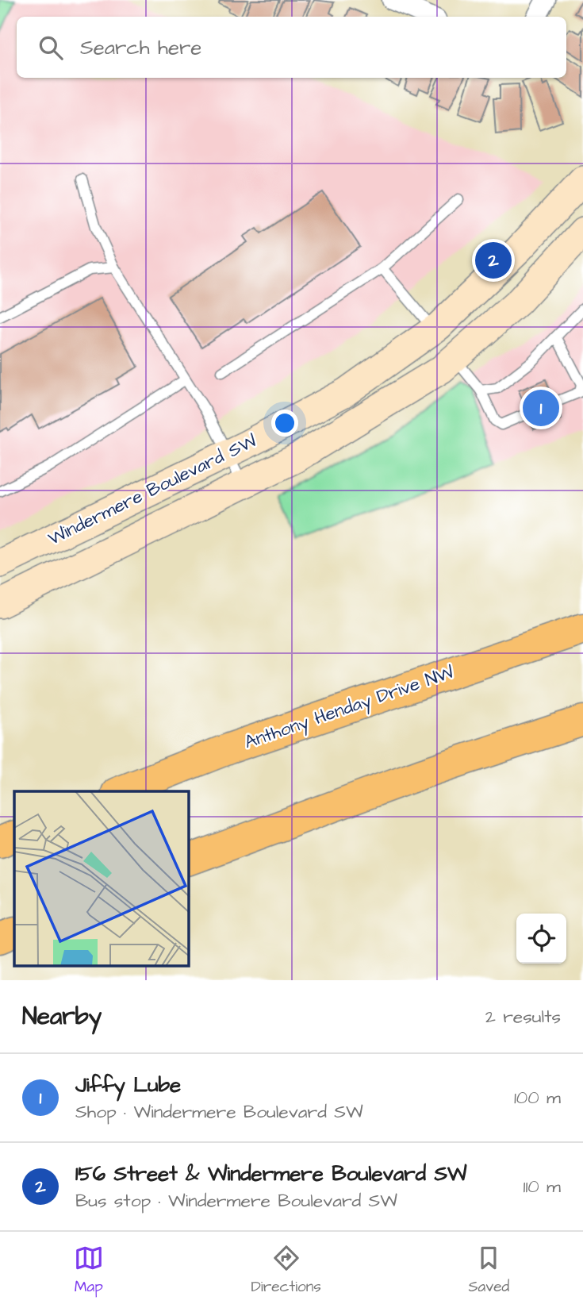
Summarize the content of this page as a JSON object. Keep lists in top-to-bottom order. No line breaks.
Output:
{"streets":{"highway":["Anthony Henday Drive NW"],"main road":["Windermere Boulevard SW"]},"page":{"search":"Search here","pins":["2","1"],"heading":["Nearby","2 results"],"list":[{"mark":"1","name":"Jiffy Lube","note":"Shop · Windermere Boulevard SW","value":"100 m"},{"mark":"2","name":"156 Street & Windermere Boulevard SW","note":"Bus stop · Windermere Boulevard SW","value":"110 m"}],"nav":["Map","Directions","Saved"]}}
